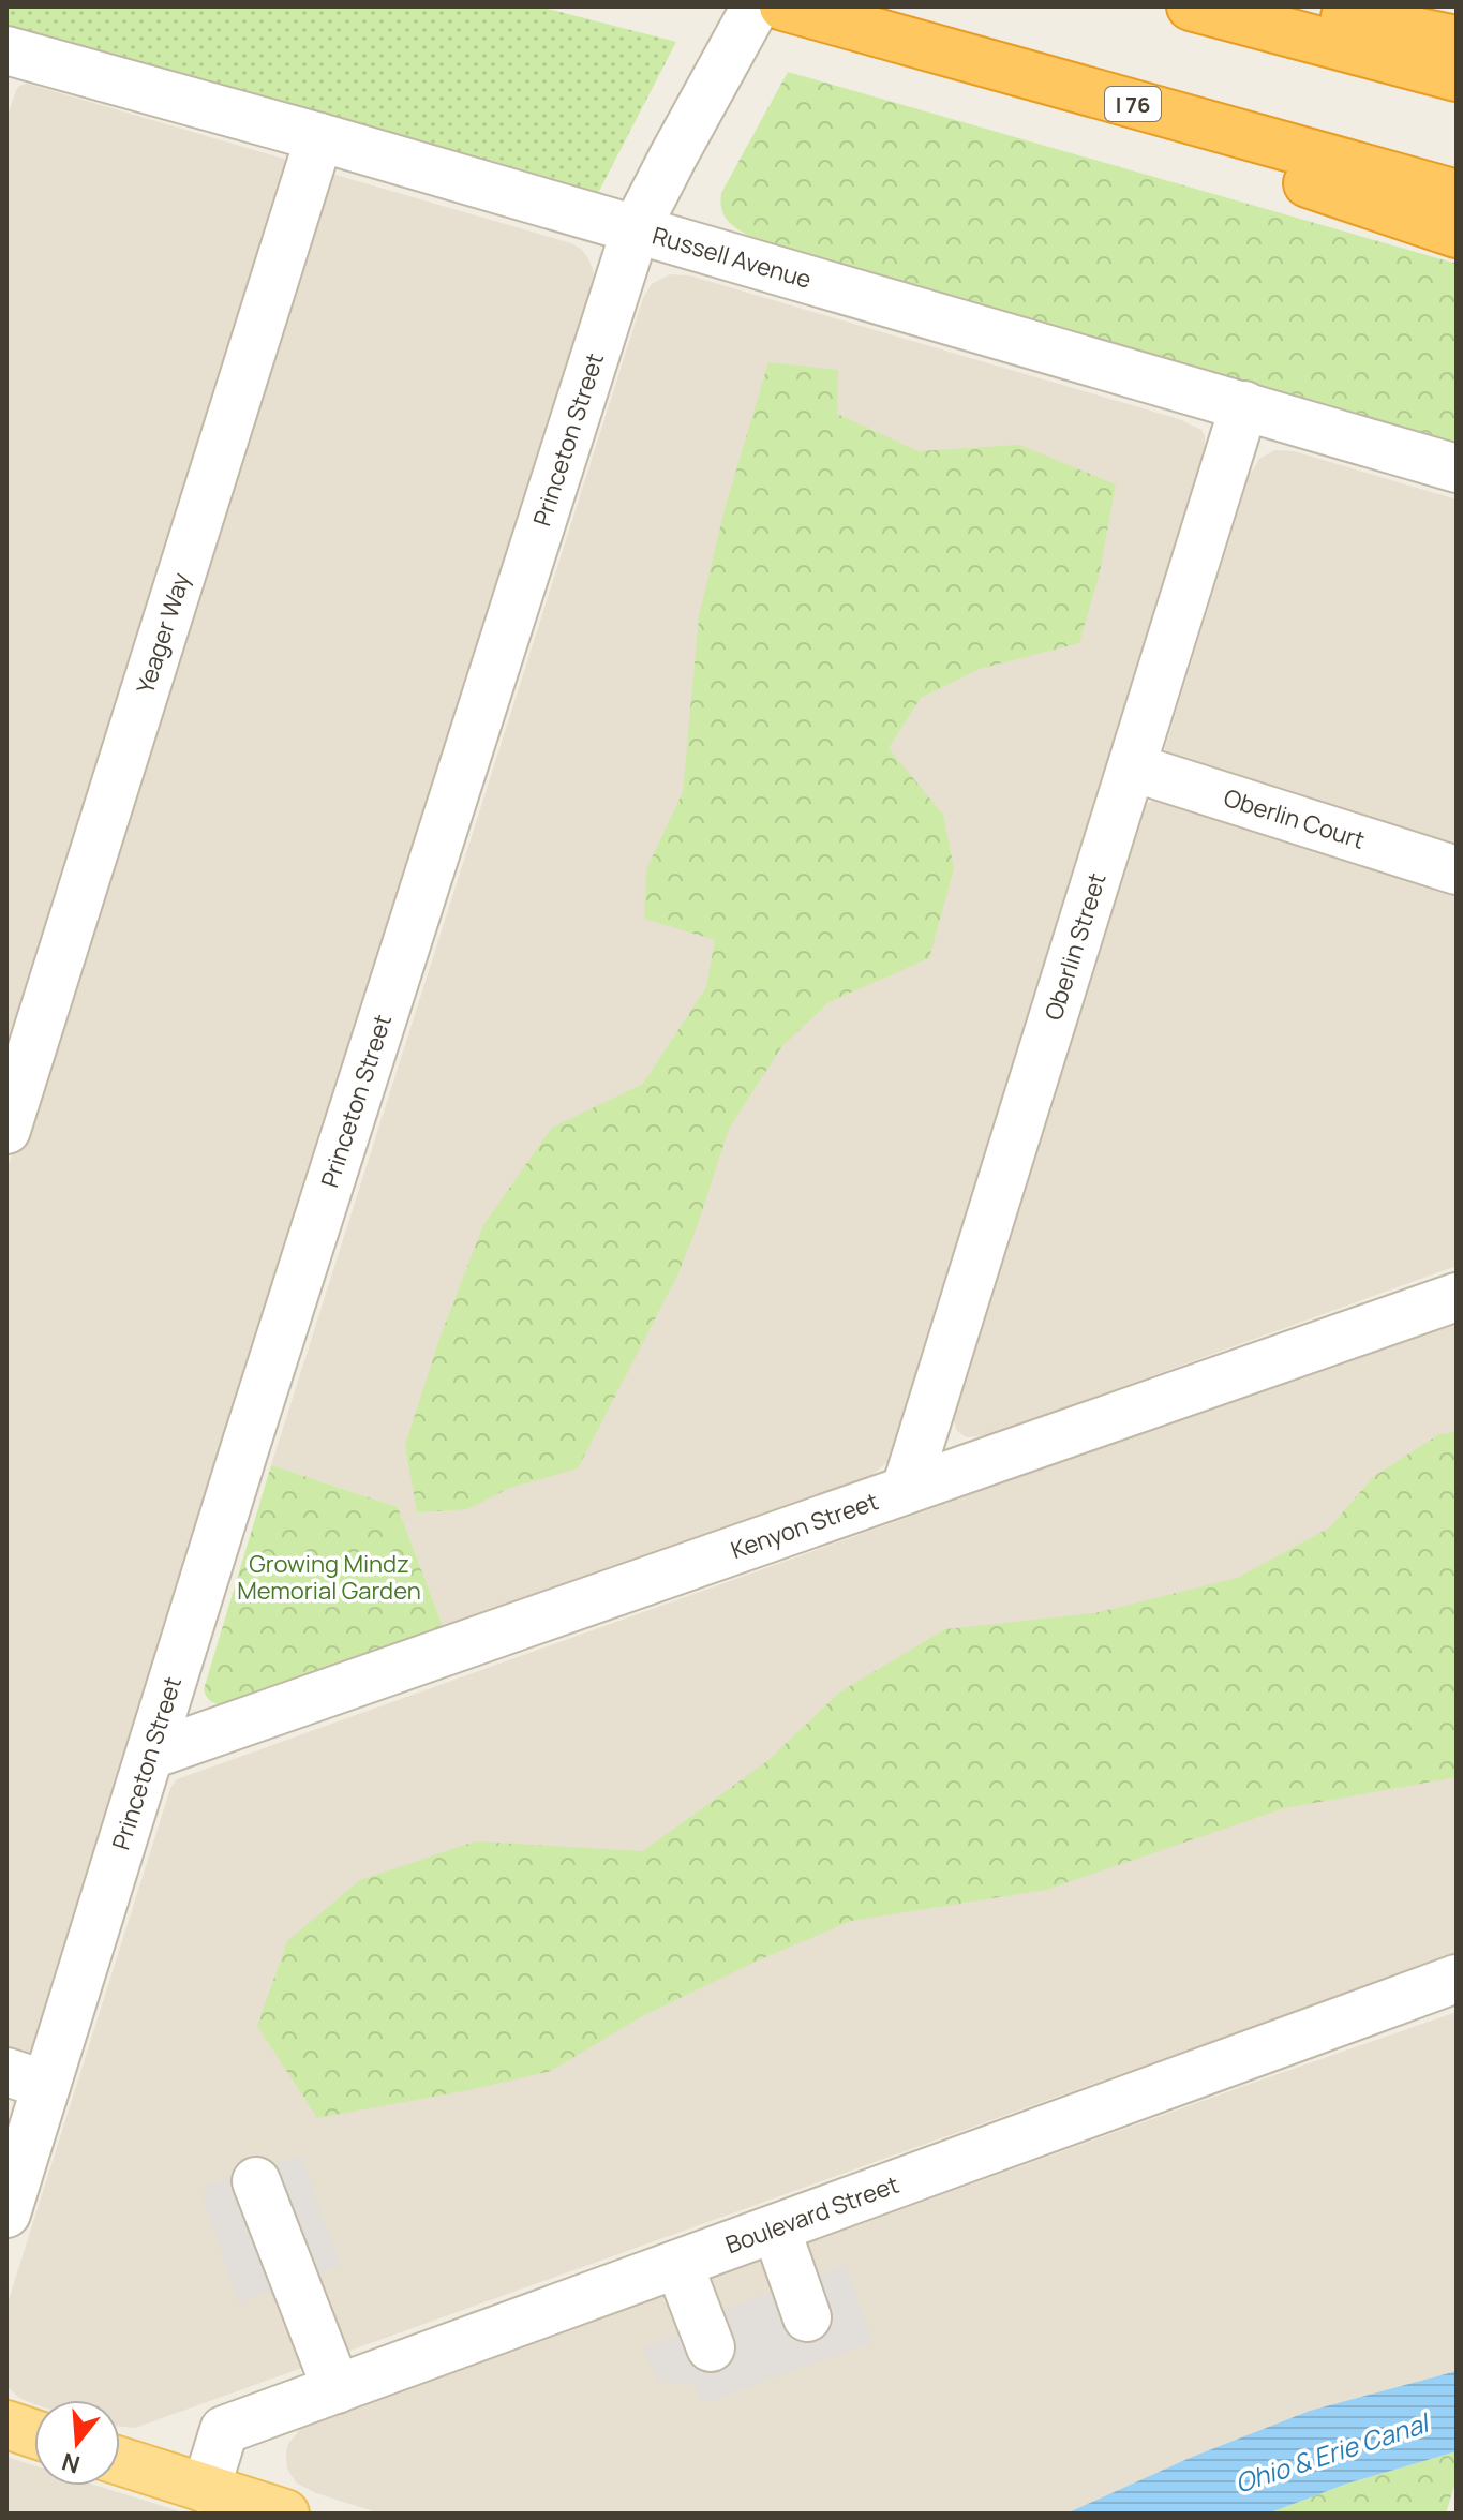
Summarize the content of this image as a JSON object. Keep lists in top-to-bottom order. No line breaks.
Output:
{"streets":{"highway":["I 76"],"street":["Russell Avenue","Princeton Street","Yeager Way","Oberlin Court","Oberlin Street","Kenyon Street","Boulevard Street"]},"crossings":[["Russell Avenue","Princeton Street"],["Russell Avenue","Yeager Way"],["Russell Avenue","Oberlin Street"],["Princeton Street","Kenyon Street"],["Oberlin Court","Oberlin Street"],["Oberlin Street","Kenyon Street"]],"water":["Ohio & Erie Canal"],"parks":["Growing Mindz Memorial Garden"],"north":"bottom"}
